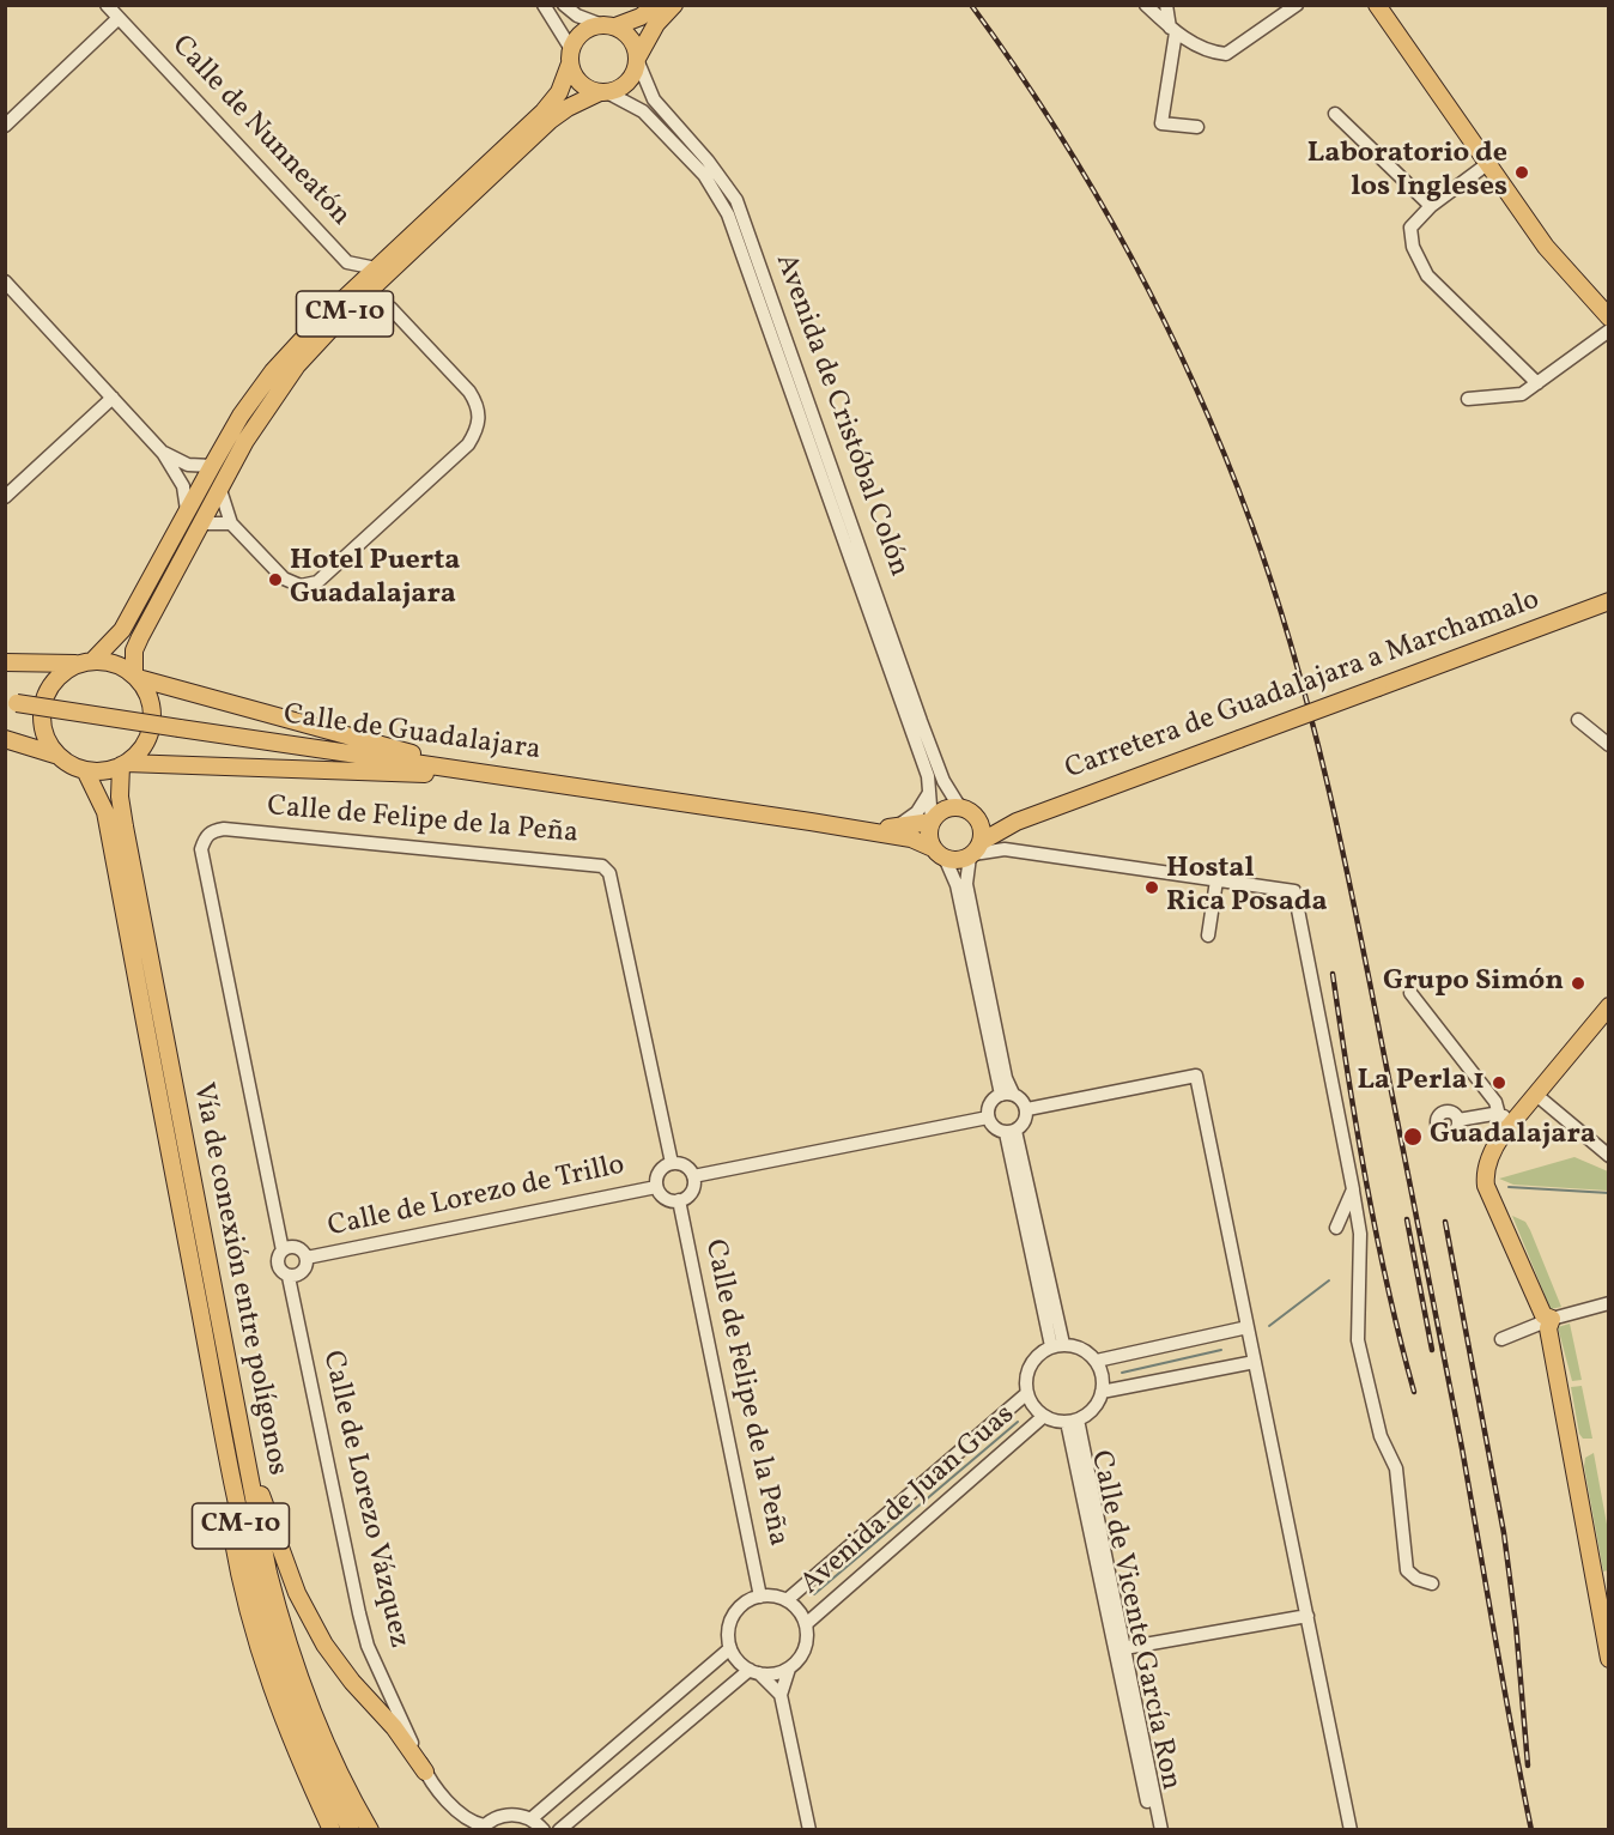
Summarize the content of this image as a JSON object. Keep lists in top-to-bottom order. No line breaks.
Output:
{"streets":{"main road":["CM-10","Carretera de Guadalajara a Marchamalo","Calle de Guadalajara","Vía de conexión entre polígonos"],"street":["Calle de Nunneatón","Avenida de Cristóbal Colón","Calle de Felipe de la Peña","Calle de Lorezo de Trillo","Calle de Lorezo Vázquez","Avenida de Juan Guas","Calle de Vicente García Ron"]},"crossings":[["Calle de Nunneatón","CM-10"],["CM-10","Avenida de Cristóbal Colón"],["CM-10","Vía de conexión entre polígonos"],["CM-10","Calle de Lorezo Vázquez"],["Avenida de Cristóbal Colón","Carretera de Guadalajara a Marchamalo"],["Avenida de Cristóbal Colón","Calle de Guadalajara"],["Carretera de Guadalajara a Marchamalo","Calle de Guadalajara"],["Calle de Felipe de la Peña","Calle de Lorezo de Trillo"],["Calle de Felipe de la Peña","Calle de Lorezo Vázquez"],["Calle de Felipe de la Peña","Avenida de Juan Guas"],["Calle de Lorezo de Trillo","Calle de Lorezo Vázquez"],["Avenida de Juan Guas","Calle de Vicente García Ron"]],"places":["Laboratorio de los Ingleses","Hotel Puerta Guadalajara","Hostal Rica Posada","Grupo Simón","La Perla 1","Guadalajara"]}
